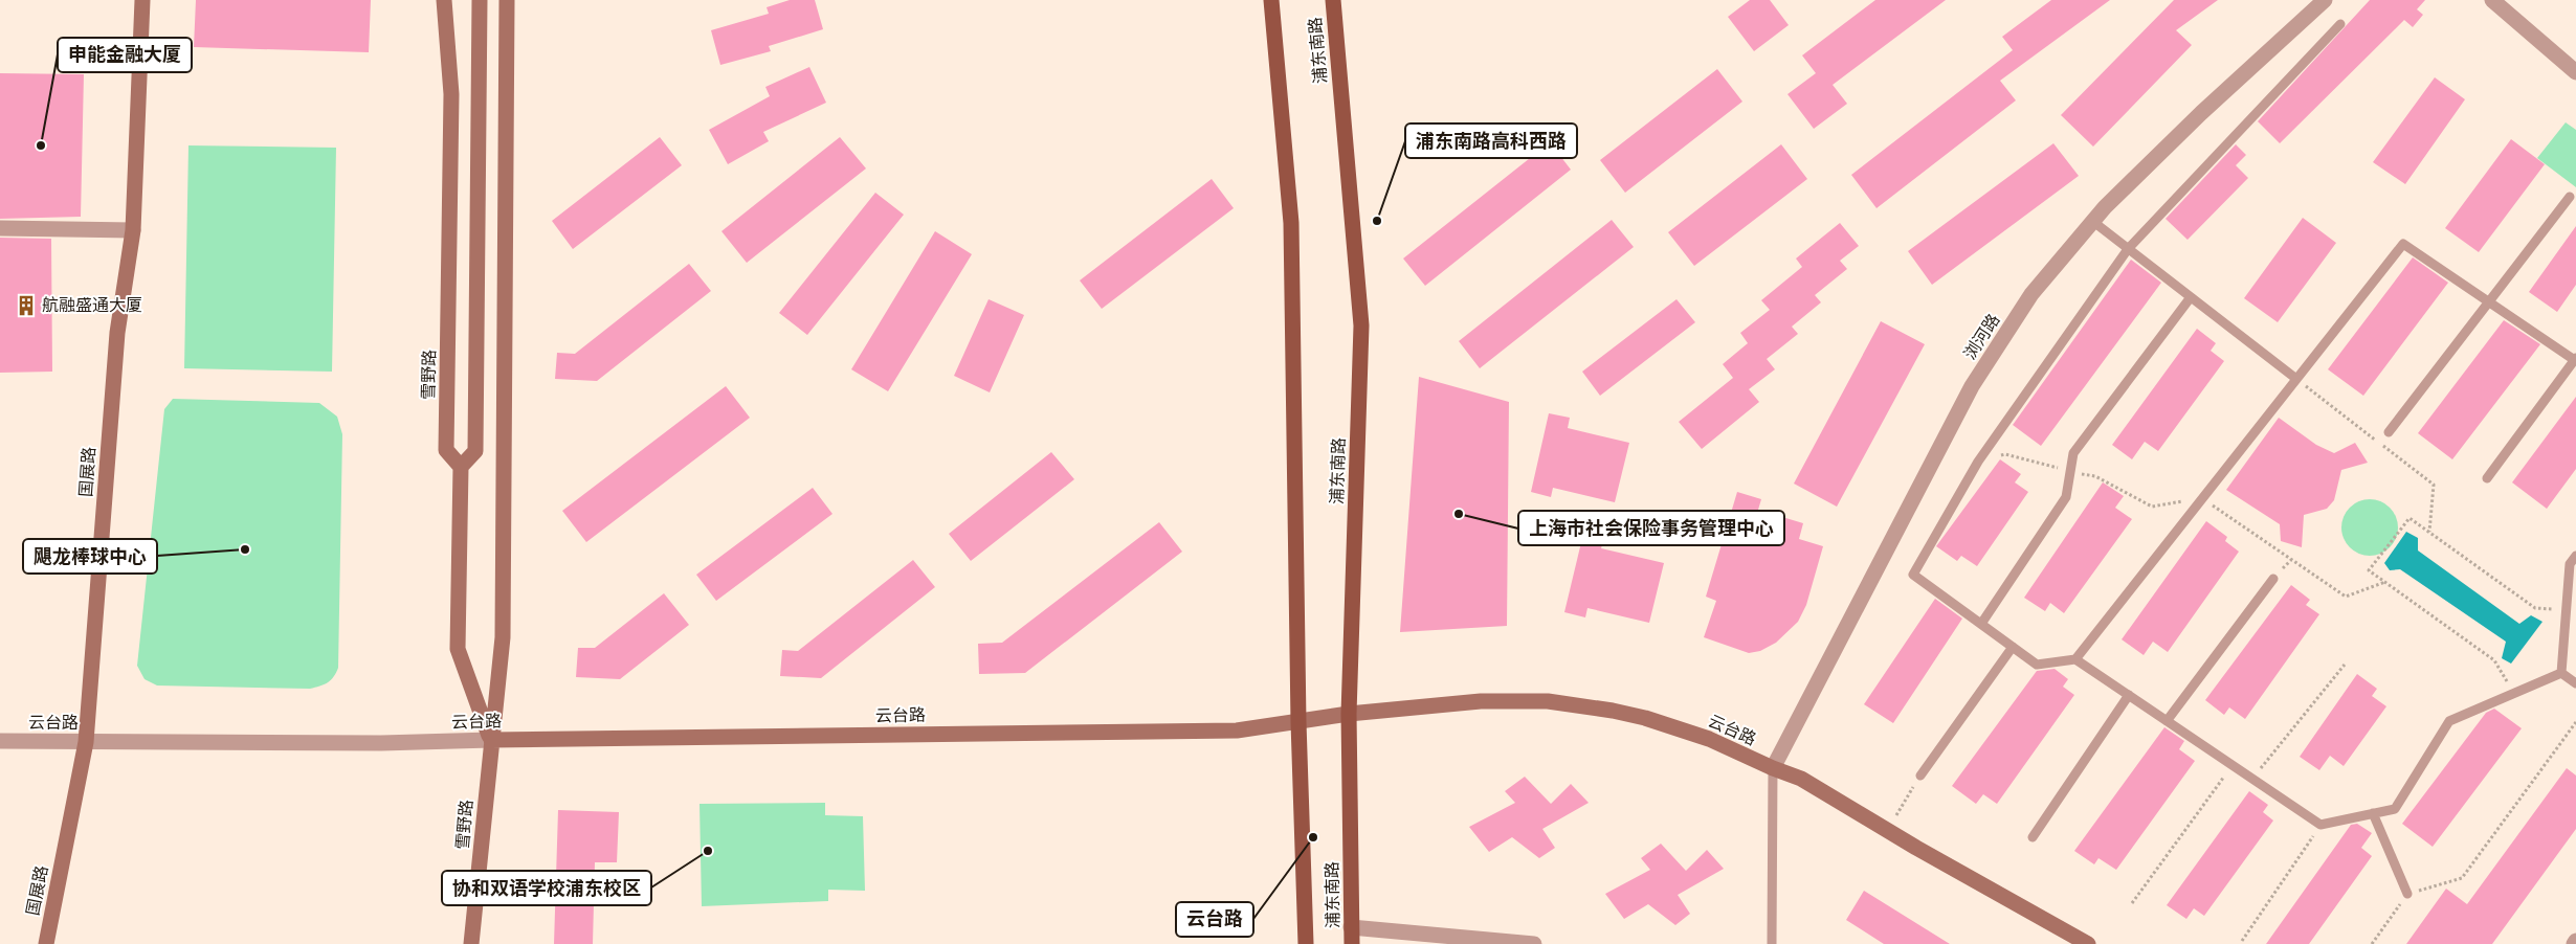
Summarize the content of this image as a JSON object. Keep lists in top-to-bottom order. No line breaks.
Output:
{"streets":{"main road":["浦东南路"],"street":["浏河路","雪野路","国展路","云台路"]},"crossings":[["浦东南路","云台路"],["浏河路","云台路"],["雪野路","云台路"],["国展路","云台路"]],"places":{"other":["申能金融大厦","浦东南路高科西路","上海市社会保险事务管理中心","飓龙棒球中心","云台路","协和双语学校浦东校区"],"building":["航融盛通大厦"]}}
